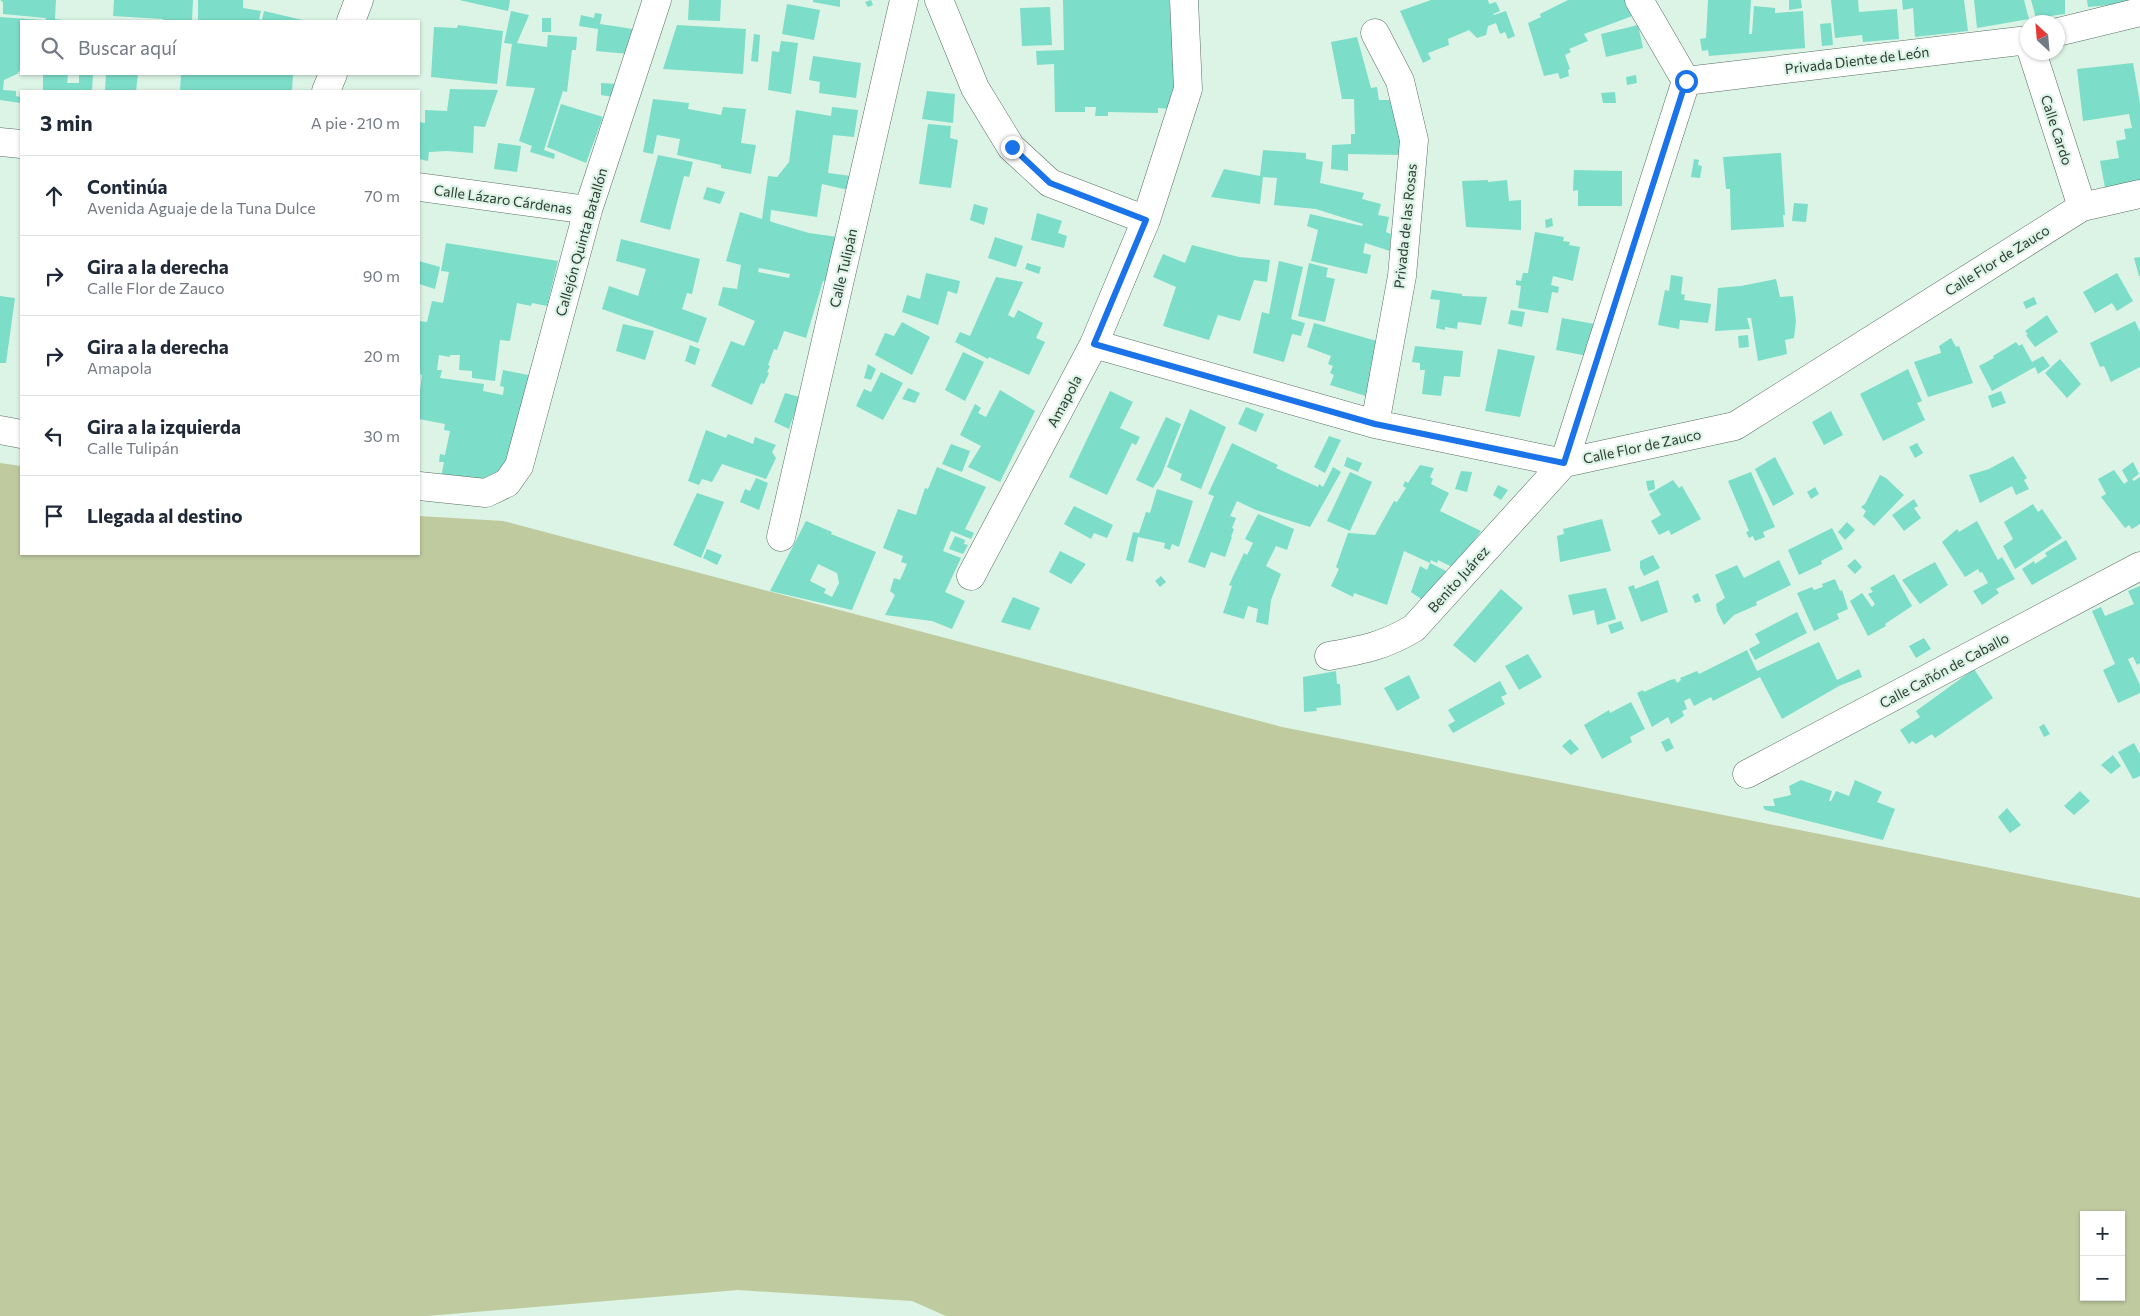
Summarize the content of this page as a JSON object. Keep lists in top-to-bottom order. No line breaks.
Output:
{"streets":{"street":["Privada Diente de León","Calle Cardo","Calle Lázaro Cárdenas","Privada de las Rosas","Callejón Quinta Batallón","Calle Flor de Zauco","Calle Tulipán","Amapola","Benito Juárez","Calle Cañón de Caballo"]},"crossings":[["Calle Cardo","Calle Flor de Zauco"],["Calle Lázaro Cárdenas","Callejón Quinta Batallón"],["Privada de las Rosas","Calle Flor de Zauco"],["Calle Flor de Zauco","Amapola"],["Calle Flor de Zauco","Benito Juárez"]],"north":"top left","page":{"search":"Buscar aquí","heading":["3 min","A pie · 210 m"],"list":[["Continúa","Avenida Aguaje de la Tuna Dulce","70 m"],["Gira a la derecha","Calle Flor de Zauco","90 m"],["Gira a la derecha","Amapola","20 m"],["Gira a la izquierda","Calle Tulipán","30 m"],"Llegada al destino"],"map_buttons":["+","−"]}}
